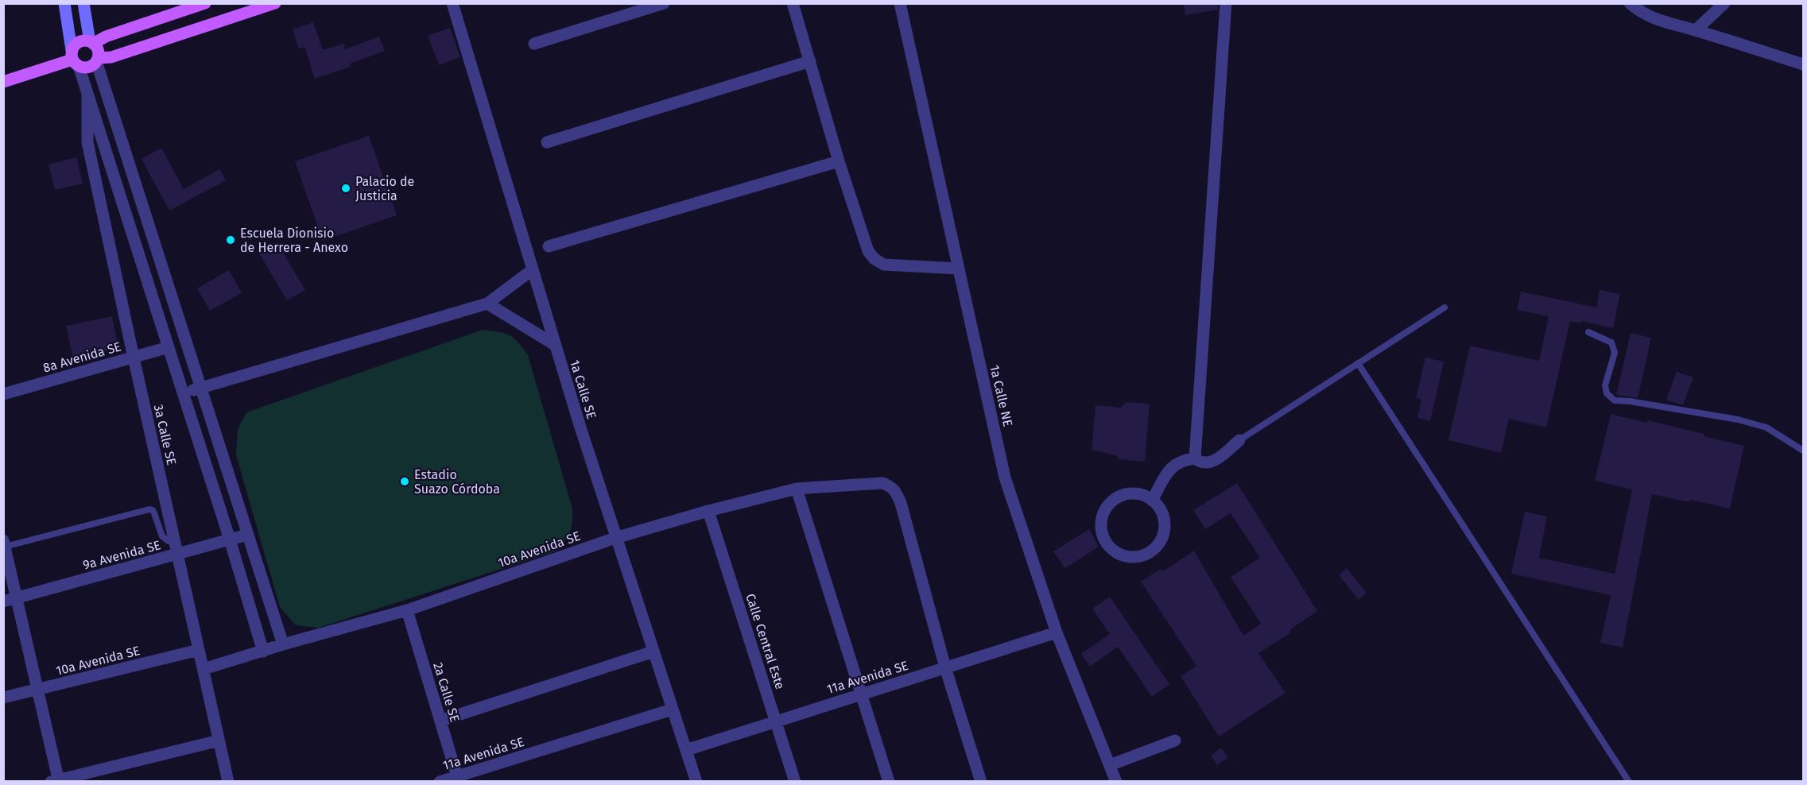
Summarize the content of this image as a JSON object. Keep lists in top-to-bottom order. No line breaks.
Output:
{"streets":{"street":["8a Avenida SE","1a Calle SE","1a Calle NE","3a Calle SE","10a Avenida SE","9a Avenida SE","Calle Central Este","11a Avenida SE","2a Calle SE"]},"crossings":[["8a Avenida SE","3a Calle SE"],["1a Calle SE","10a Avenida SE"],["1a Calle SE","11a Avenida SE"],["1a Calle NE","11a Avenida SE"],["3a Calle SE","10a Avenida SE"],["3a Calle SE","9a Avenida SE"],["10a Avenida SE","Calle Central Este"],["10a Avenida SE","11a Avenida SE"],["10a Avenida SE","2a Calle SE"],["Calle Central Este","11a Avenida SE"],["11a Avenida SE","2a Calle SE"]],"places":["Palacio de Justicia","Escuela Dionisio de Herrera - Anexo","Estadio Suazo Córdoba"]}
